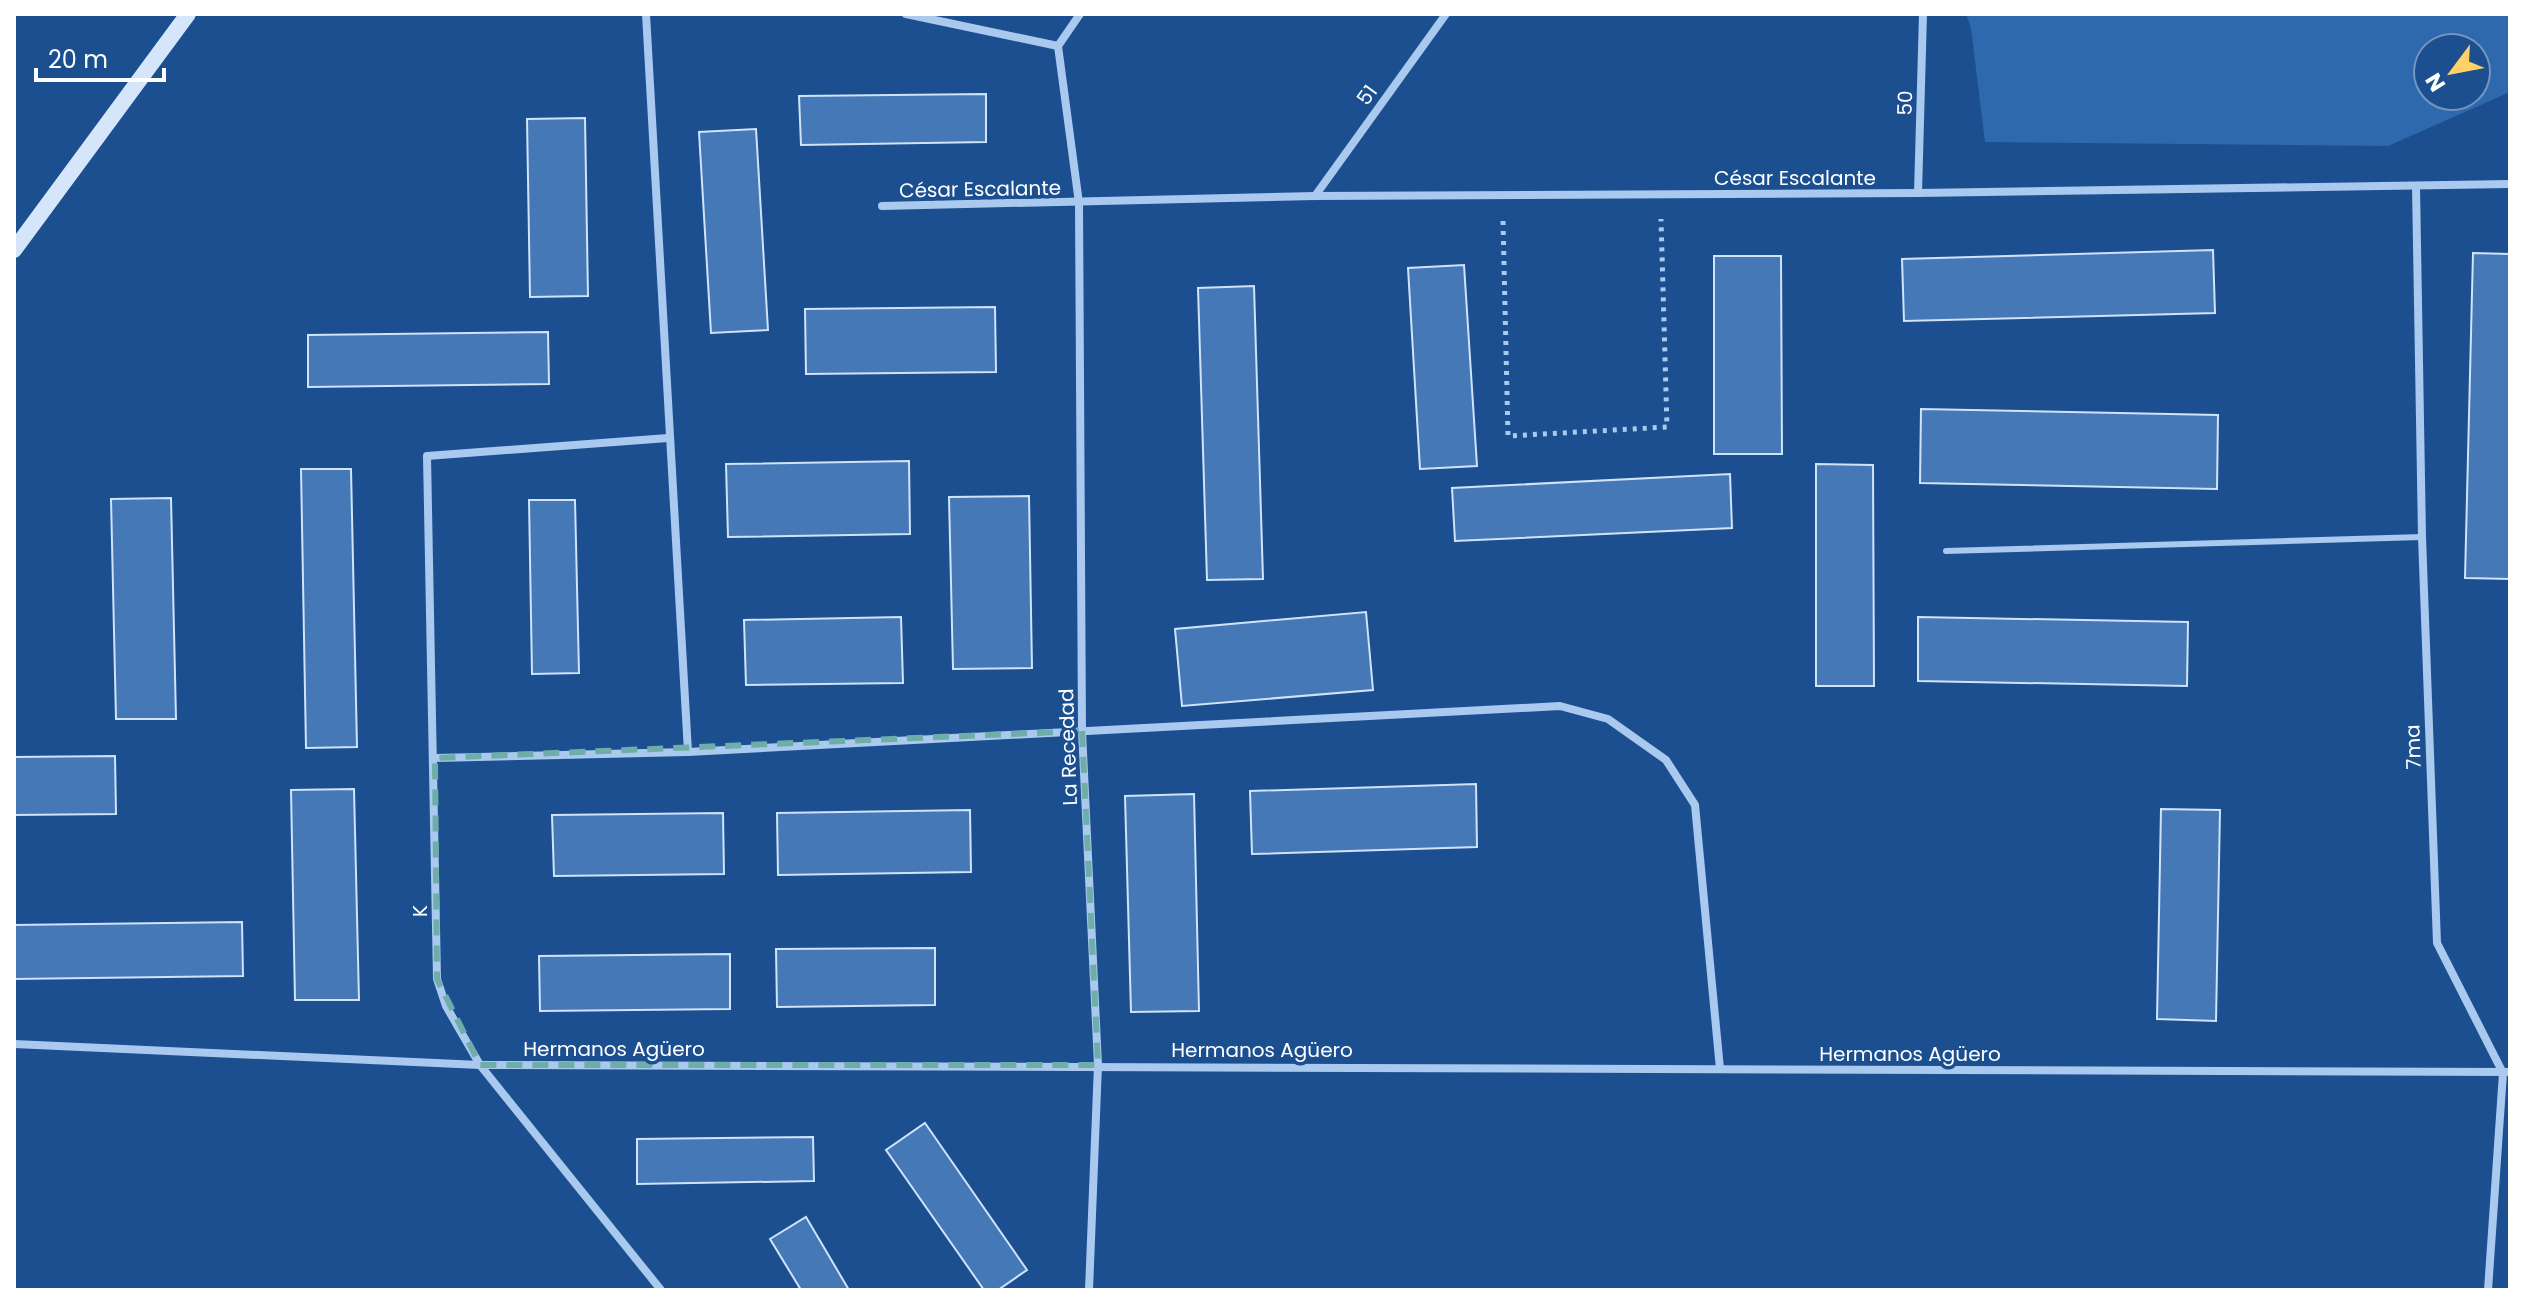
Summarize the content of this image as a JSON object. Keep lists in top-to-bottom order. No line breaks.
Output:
{"streets":{"street":["51","50","César Escalante","La Recedad","7ma","K","Hermanos Agüero"]},"crossings":[["51","César Escalante"],["50","César Escalante"],["César Escalante","La Recedad"],["César Escalante","7ma"],["La Recedad","Hermanos Agüero"],["7ma","Hermanos Agüero"],["K","Hermanos Agüero"]],"scale_bar":"20 m","north":"bottom left"}
